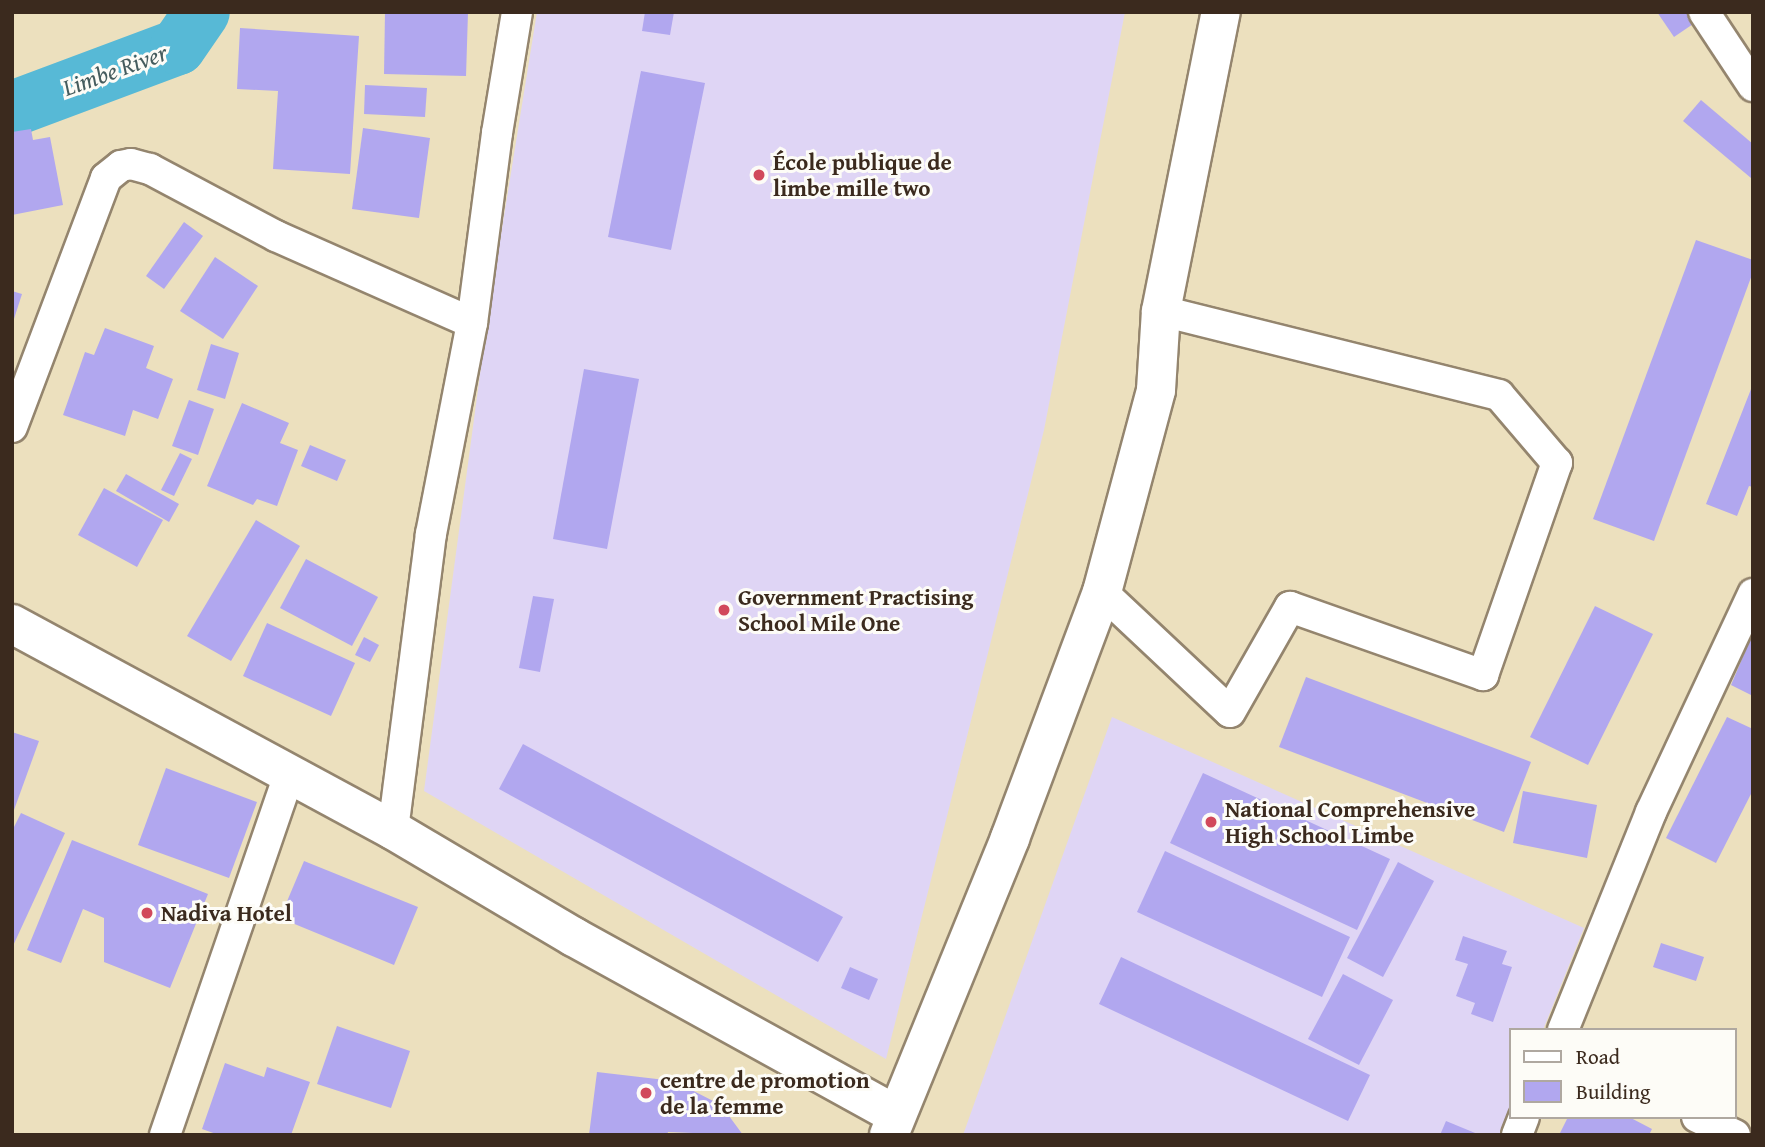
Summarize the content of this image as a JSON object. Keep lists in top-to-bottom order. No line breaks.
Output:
{"water":["Limbe River"],"places":["École publique de limbe mille two","Government Practising School Mile One","National Comprehensive High School Limbe","Nadiva Hotel","centre de promotion de la femme"],"legend":["Road","Building"]}
